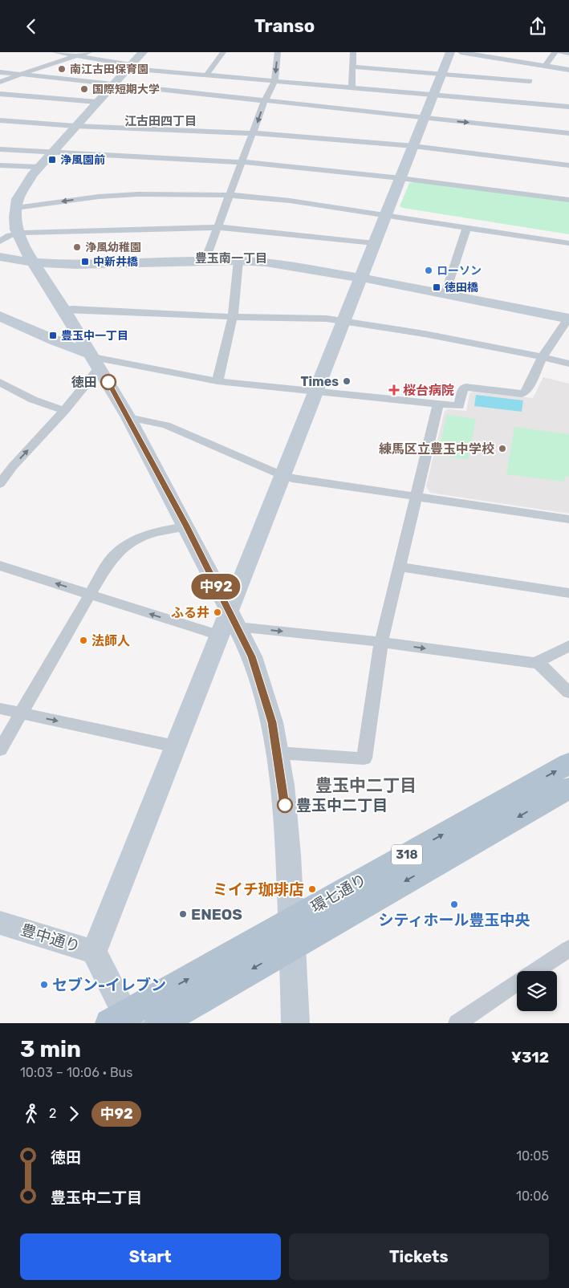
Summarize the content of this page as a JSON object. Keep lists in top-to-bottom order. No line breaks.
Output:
{"streets":{"main road":["318","環七通り"],"street":["豊中通り"]},"crossings":[["環七通り","豊中通り"]],"districts":["江古田四丁目","豊玉南一丁目","豊玉中二丁目"],"places":{"other":["南江古田保育園","国際短期大学","浄風幼稚園","ローソン","Times","徳田","練馬区立豊玉中学校","ふる井","法師人","豊玉中二丁目","ミイチ珈琲店","シティホール豊玉中央","ENEOS","セブン-イレブン"],"transit":["浄風園前","中新井橋","徳田橋","豊玉中一丁目"],"health":["桜台病院"]},"lines":["bus line 中92"],"page":{"header":"Transo","on_map":"中92","heading":["3 min","10:03 – 10:06 · Bus","¥312"],"legs":["2","中92"],"list":[{"name":"徳田","value":"10:05"},{"name":"豊玉中二丁目","value":"10:06"}],"buttons":["Start","Tickets"]}}
